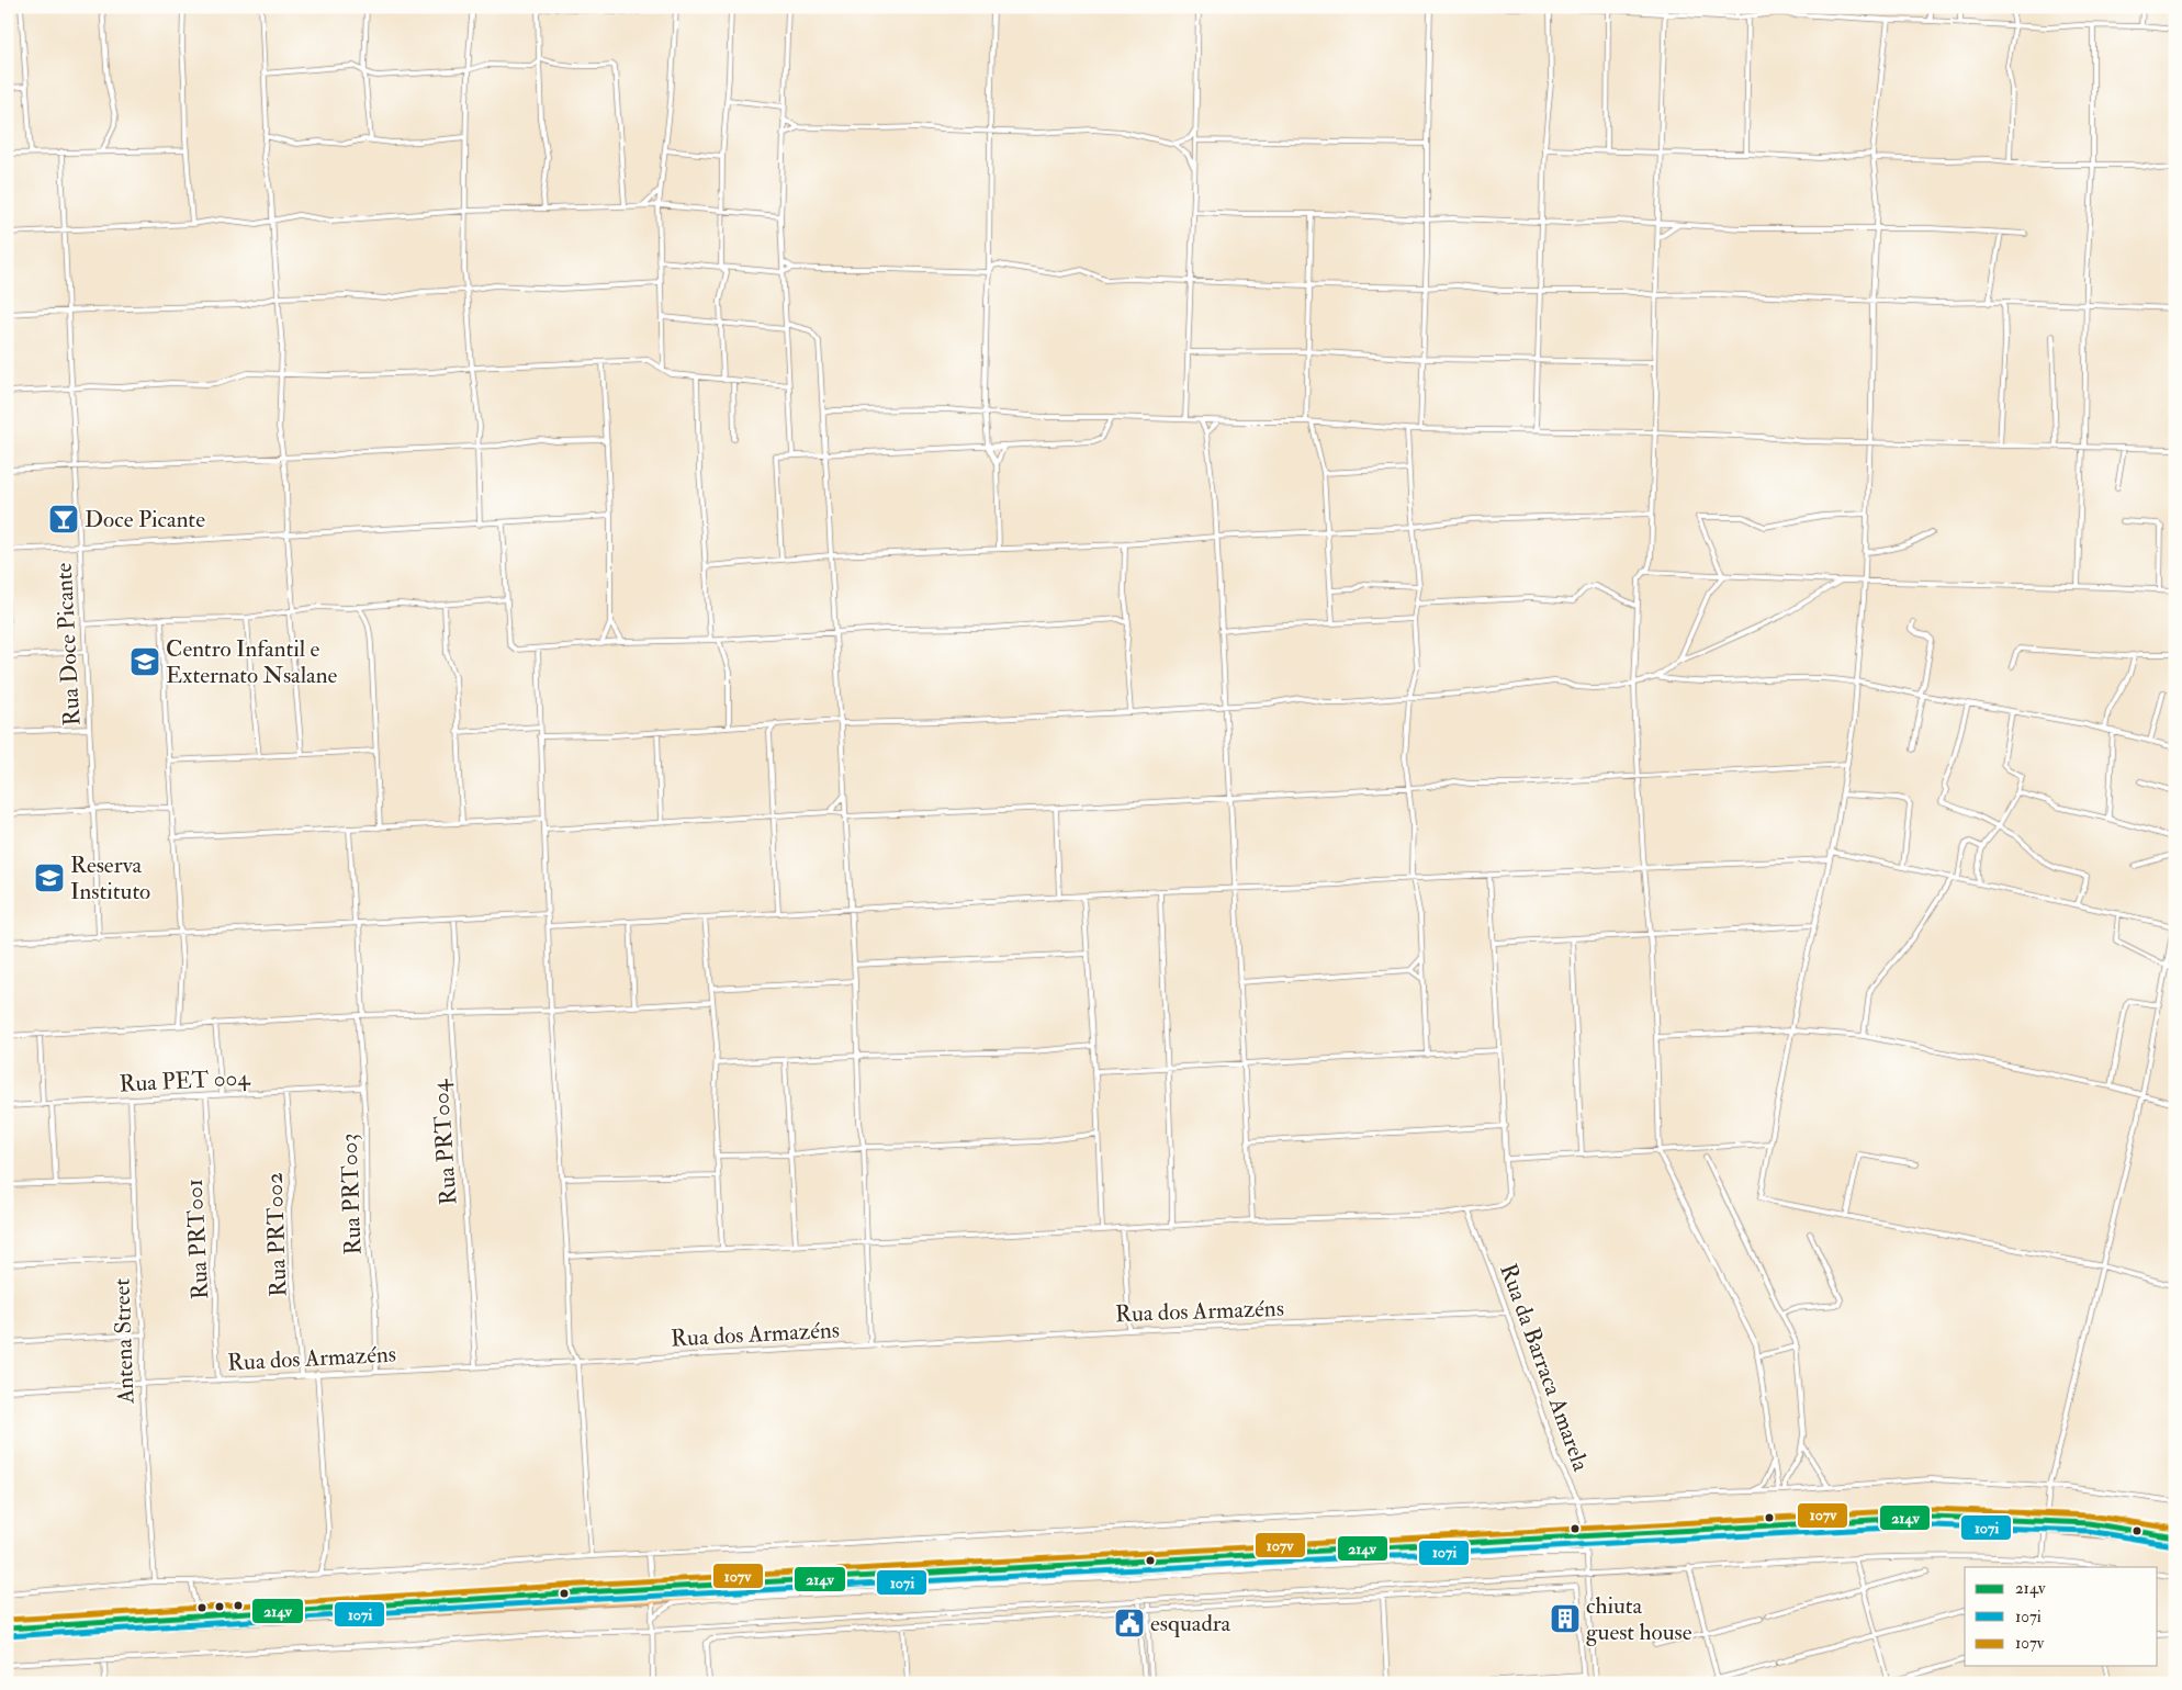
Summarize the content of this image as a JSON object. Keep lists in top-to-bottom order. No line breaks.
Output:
{"streets":{"street":["Rua Doce Picante","Rua PET 004","Rua PRT004","Rua PRT003","Rua PRT002","Rua PRT001","Rua dos Armazéns","Antena Street","Rua da Barraca Amarela"]},"crossings":[["Rua PET 004","Rua PRT003"],["Rua PET 004","Rua PRT002"],["Rua PET 004","Rua PRT001"],["Rua PET 004","Antena Street"],["Rua PRT004","Rua dos Armazéns"],["Rua PRT003","Rua dos Armazéns"],["Rua PRT002","Rua dos Armazéns"],["Rua PRT001","Rua dos Armazéns"],["Rua dos Armazéns","Antena Street"],["Rua dos Armazéns","Rua da Barraca Amarela"]],"places":{"bar":["Doce Picante"],"school or university":["Centro Infantil e Externato Nsalane","Reserva Instituto"],"building":["chiuta guest house"],"public building":["esquadra"]},"lines":["transit line 107v","transit line 214v","transit line 107i"],"legend":["214v","107i","107v"]}
